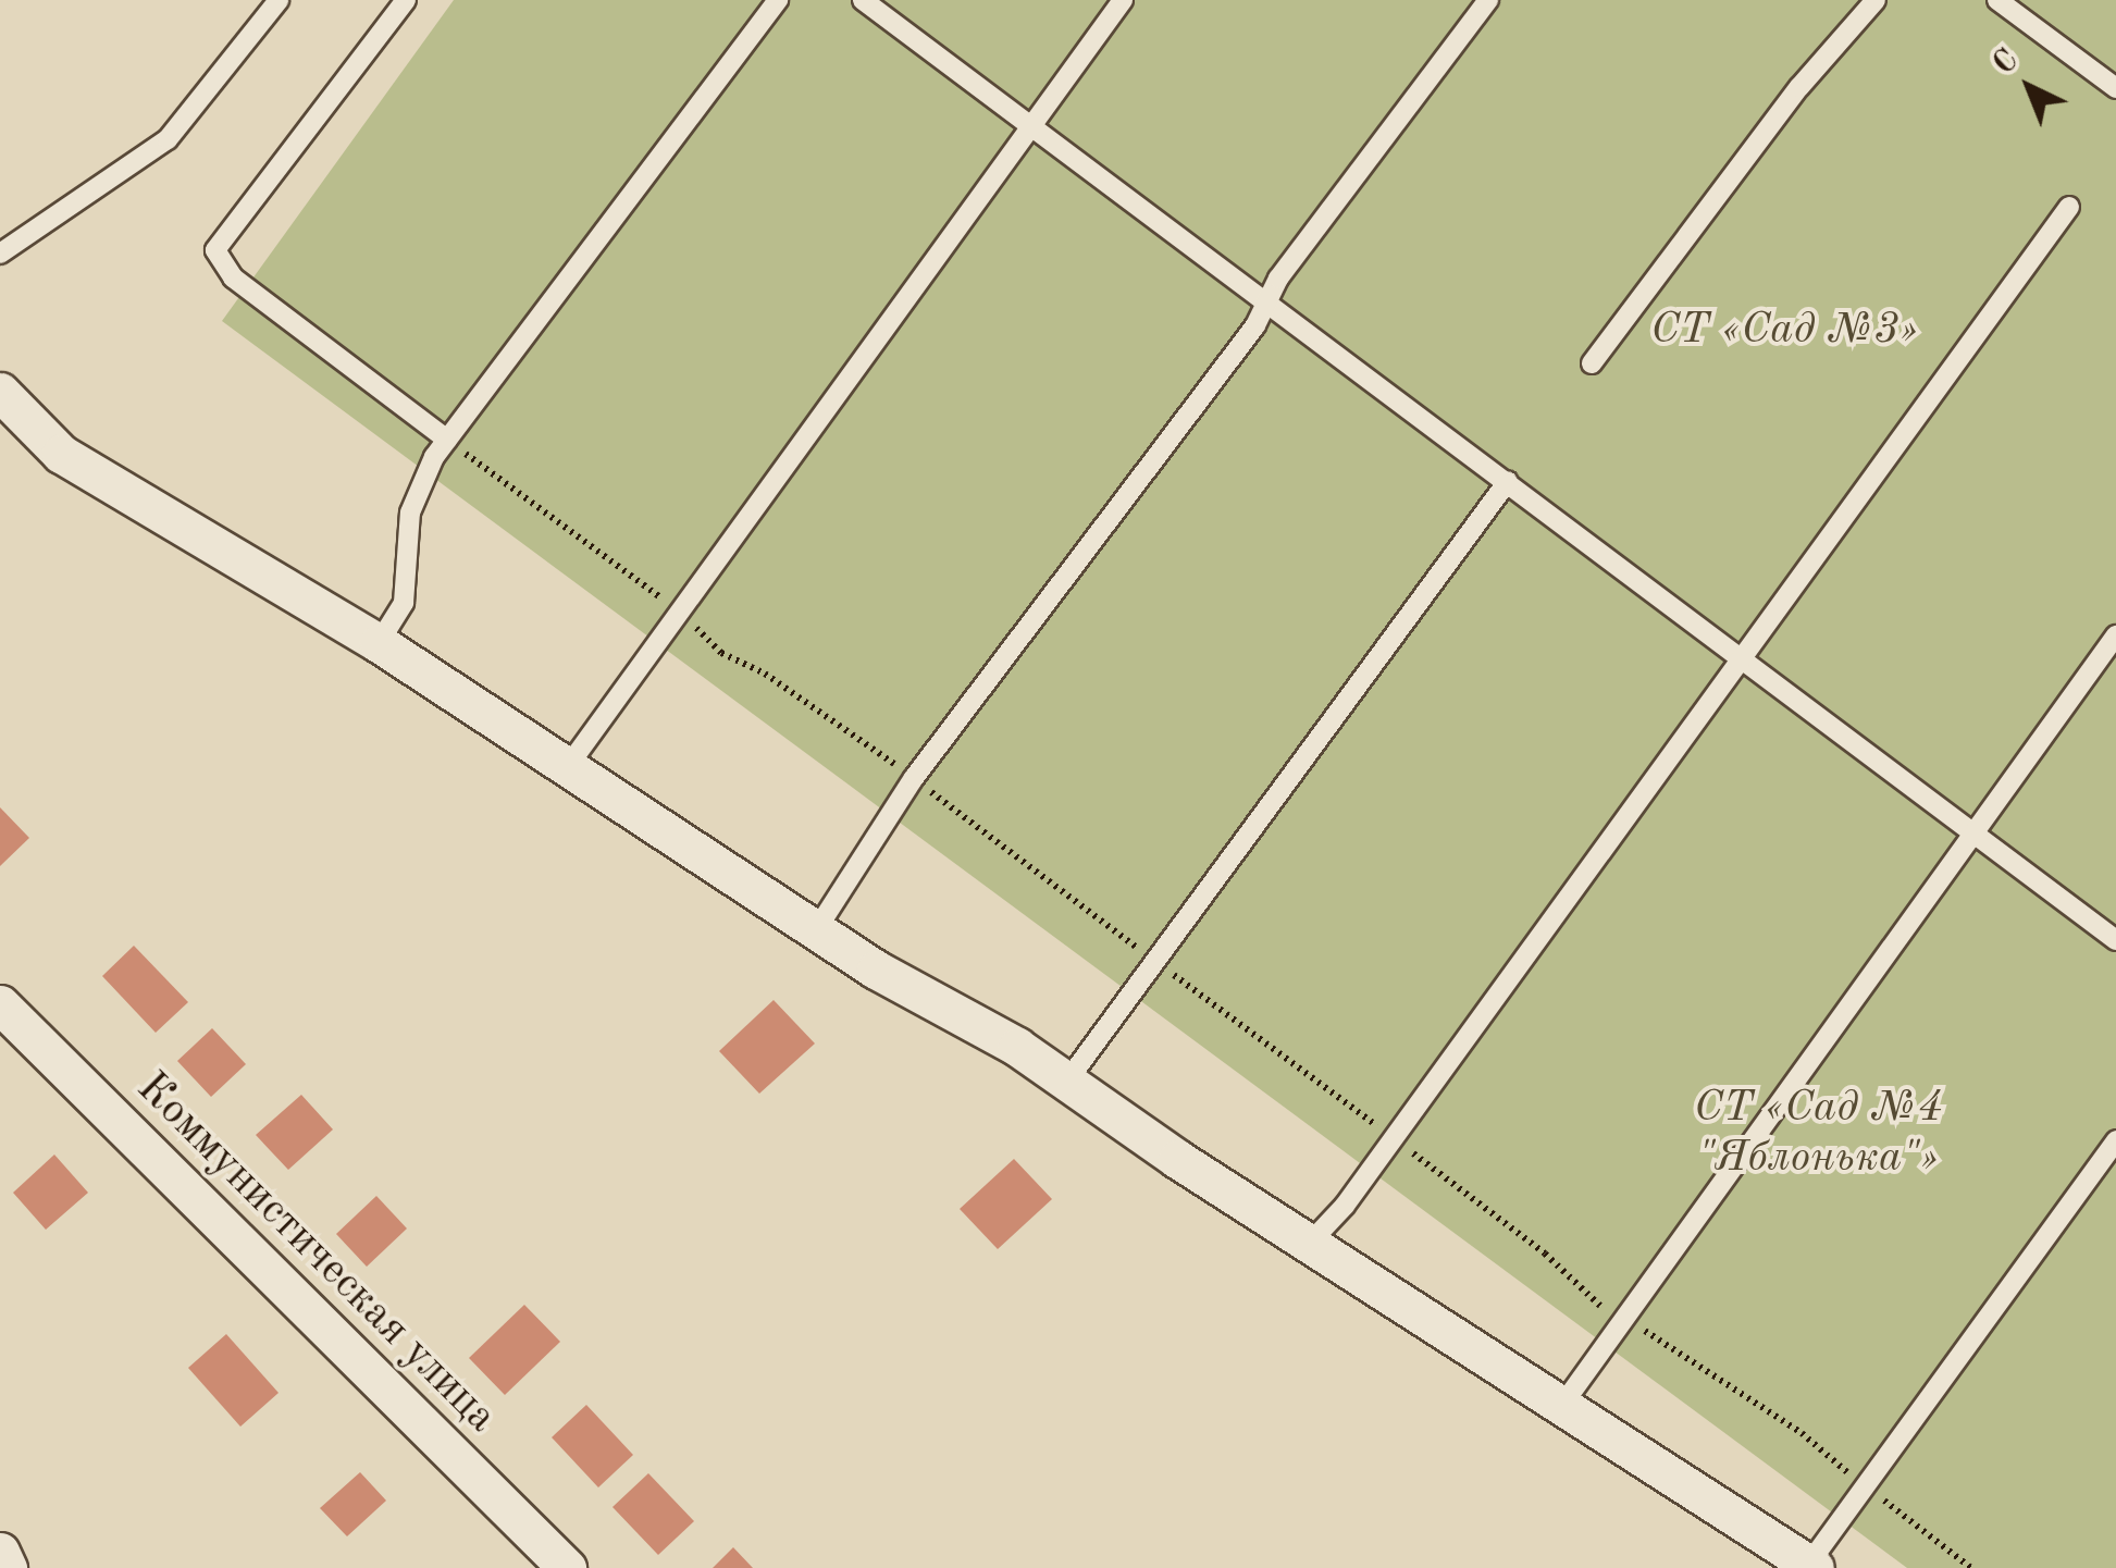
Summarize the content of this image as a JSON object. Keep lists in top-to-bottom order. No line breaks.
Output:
{"streets":{"street":["Коммунистическая улица"]},"parks":["СТ «Сад №3»","СТ «Сад №4 \"Яблонька\"»"],"north":"top left"}
